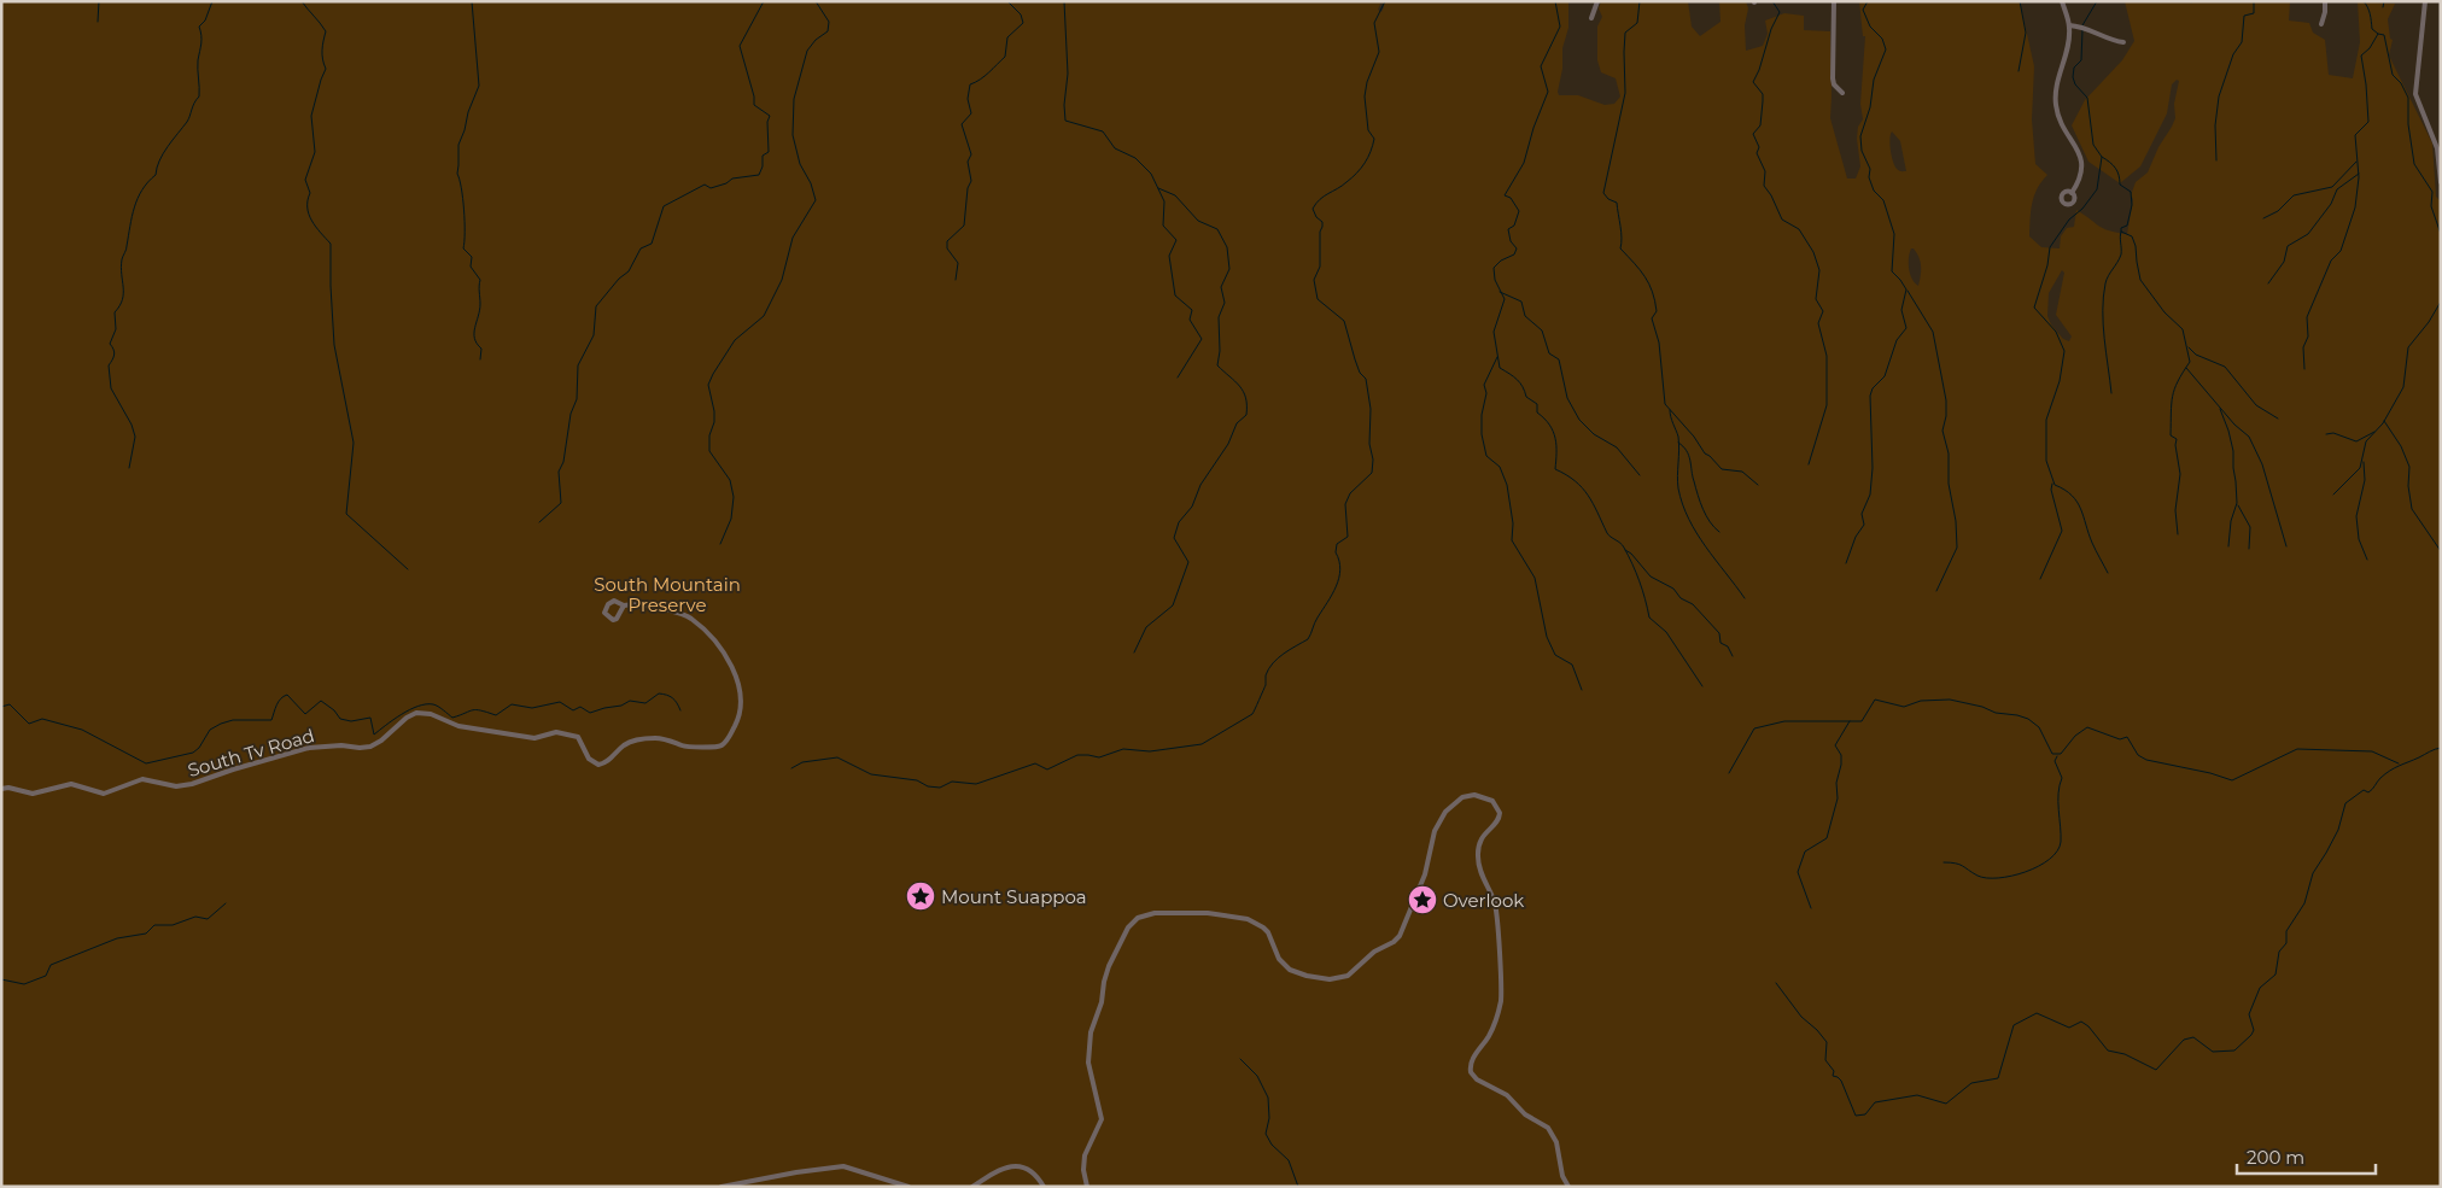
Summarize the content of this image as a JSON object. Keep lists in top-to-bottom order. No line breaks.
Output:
{"streets":{"street":["South Tv Road"]},"parks":["South Mountain Preserve"],"places":{"place":["Mount Suappoa","Overlook"]},"scale_bar":"200 m"}
